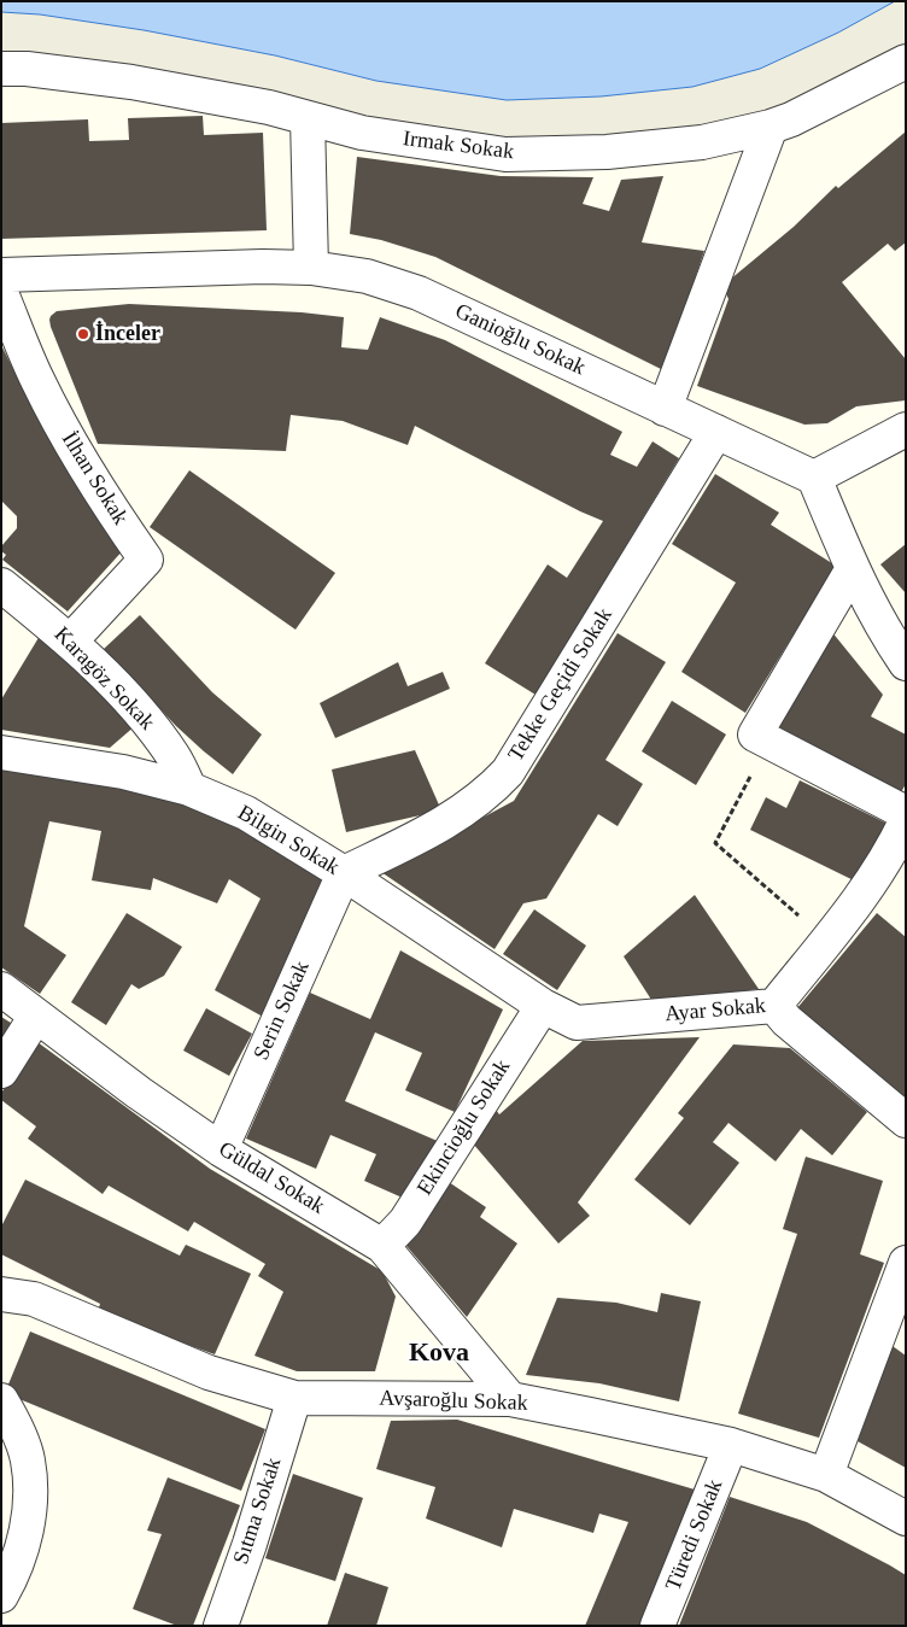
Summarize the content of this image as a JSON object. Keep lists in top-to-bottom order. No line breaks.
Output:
{"streets":{"street":["Irmak Sokak","Ganioğlu Sokak","İlhan Sokak","Karagöz Sokak","Tekke Geçidi Sokak","Bilgin Sokak","Serin Sokak","Ayar Sokak","Ekincioğlu Sokak","Güldal Sokak","Avşaroğlu Sokak","Sıtma Sokak","Türedi Sokak"]},"crossings":[["Ganioğlu Sokak","Tekke Geçidi Sokak"],["İlhan Sokak","Karagöz Sokak"],["Karagöz Sokak","Bilgin Sokak"],["Tekke Geçidi Sokak","Bilgin Sokak"],["Tekke Geçidi Sokak","Serin Sokak"],["Bilgin Sokak","Serin Sokak"],["Bilgin Sokak","Ayar Sokak"],["Bilgin Sokak","Ekincioğlu Sokak"],["Serin Sokak","Güldal Sokak"],["Ayar Sokak","Ekincioğlu Sokak"],["Ekincioğlu Sokak","Güldal Sokak"],["Güldal Sokak","Avşaroğlu Sokak"],["Avşaroğlu Sokak","Sıtma Sokak"],["Avşaroğlu Sokak","Türedi Sokak"]],"districts":["Kova"],"places":["İnceler"]}
